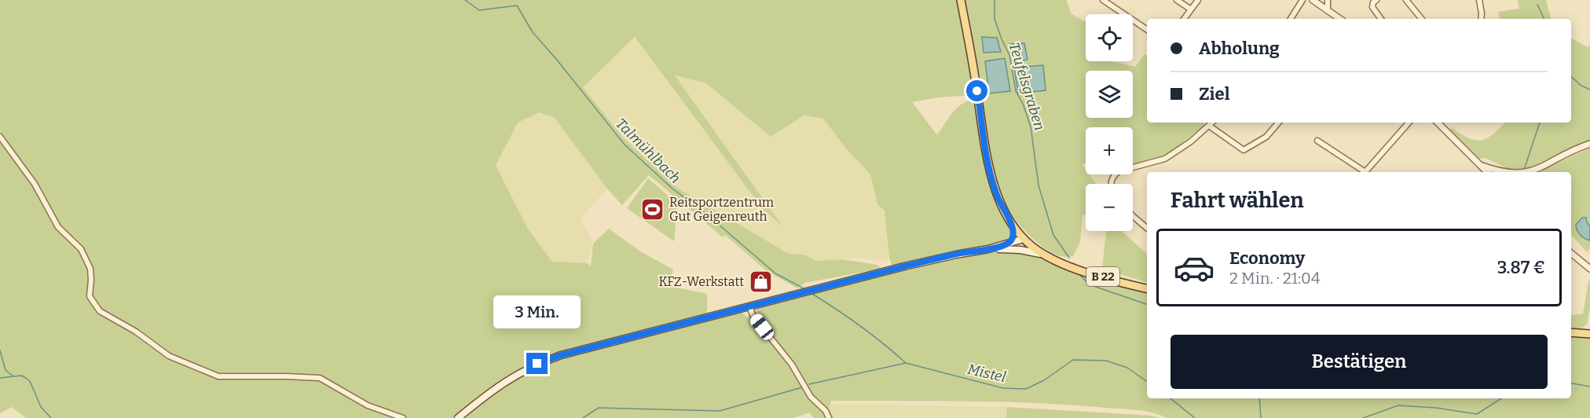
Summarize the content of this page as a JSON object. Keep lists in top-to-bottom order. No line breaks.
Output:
{"streets":{"main road":["B 22"]},"water":["Teufelsgraben","Talmühlbach","Mistel"],"places":{"sports":["Reitsportzentrum Gut Geigenreuth"],"shop":["KFZ-Werkstatt"]},"page":{"map_buttons":["+","−"],"banner":["Abholung","Ziel"],"heading":"Fahrt wählen","list":[{"name":"Economy","note":"2 Min. · 21:04","value":"3.87 €"}],"bubble":"3 Min.","buttons":"Bestätigen"}}
